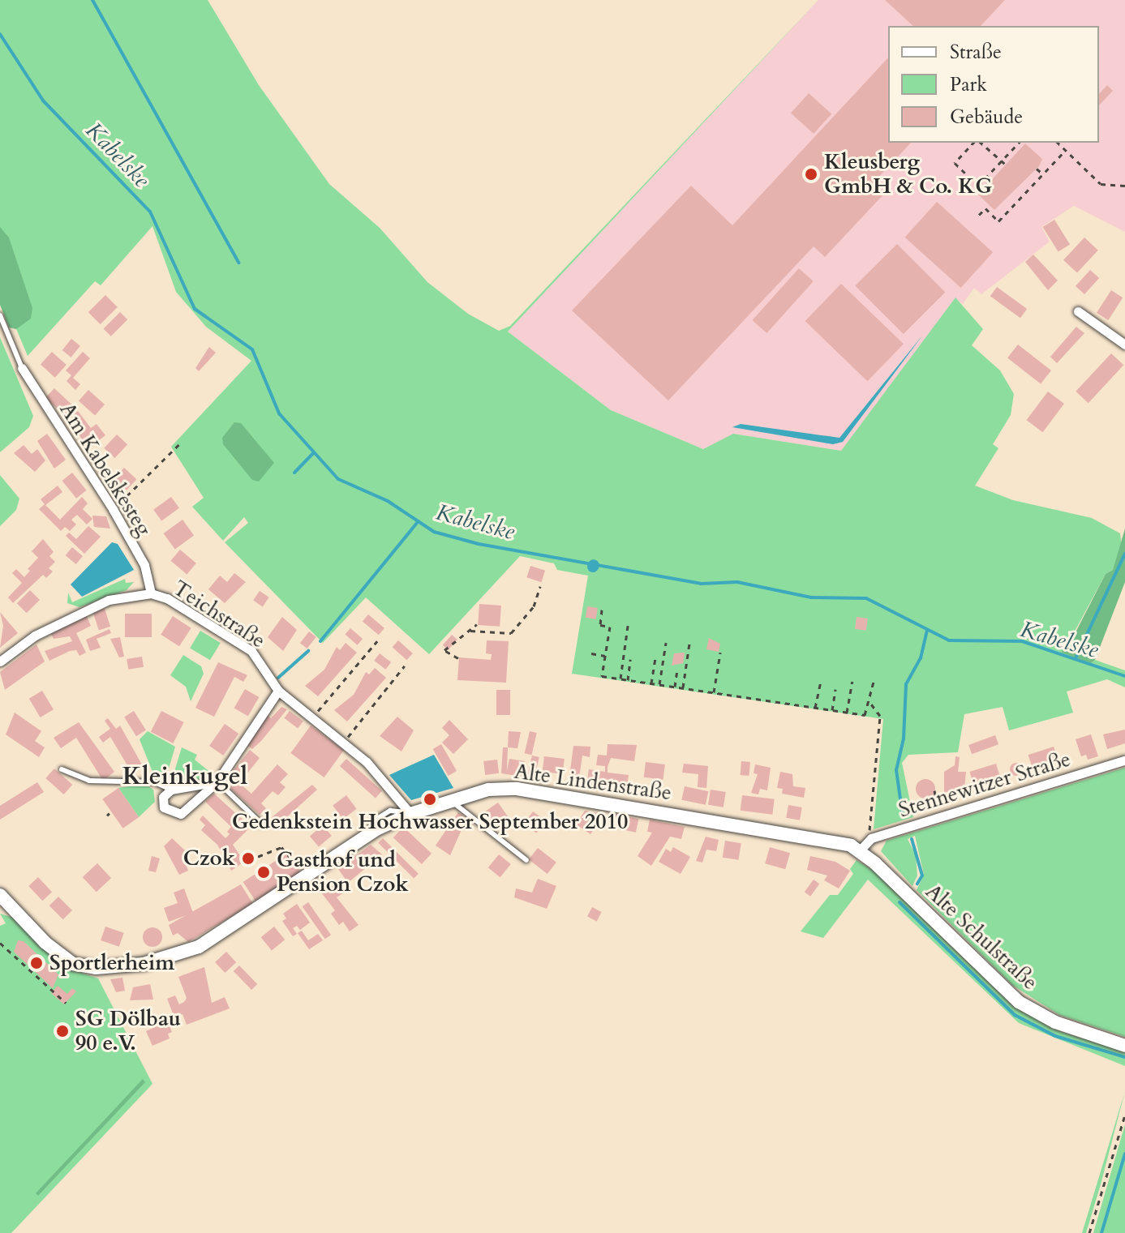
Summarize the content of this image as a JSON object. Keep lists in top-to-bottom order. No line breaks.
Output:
{"streets":{"street":["Am Kabelskesteg","Teichstraße","Alte Lindenstraße","Stennewitzer Straße","Alte Schulstraße"]},"crossings":[["Am Kabelskesteg","Teichstraße"],["Teichstraße","Alte Lindenstraße"],["Alte Lindenstraße","Stennewitzer Straße"],["Alte Lindenstraße","Alte Schulstraße"],["Stennewitzer Straße","Alte Schulstraße"]],"districts":["Kleinkugel"],"water":["Kabelske"],"places":["Kleusberg GmbH & Co. KG","Gedenkstein Hochwasser September 2010","Czok","Gasthof und Pension Czok","Sportlerheim","SG Dölbau 90 e.V."],"legend":["Straße","Park","Gebäude"]}
